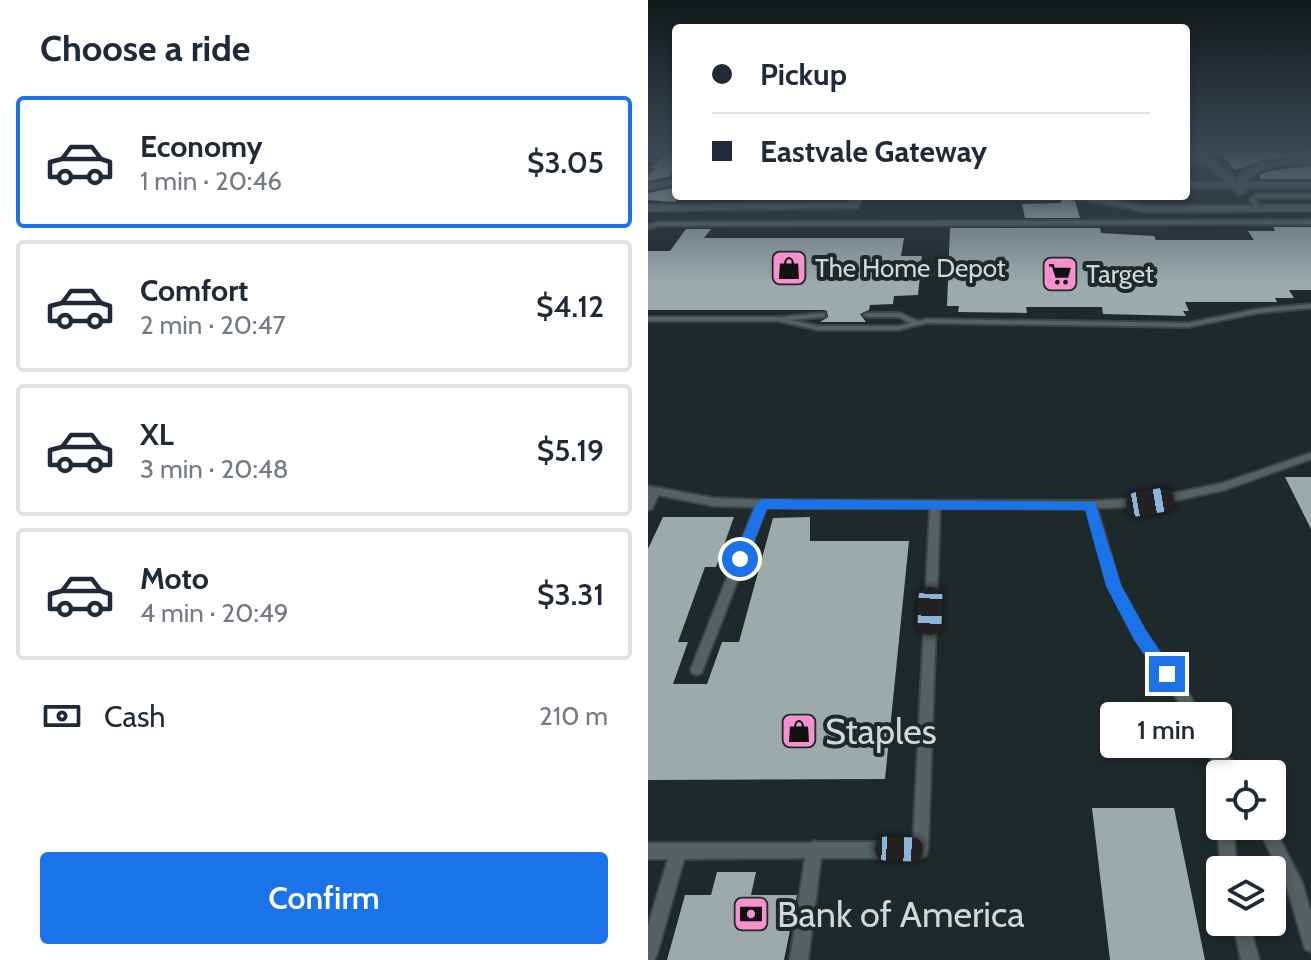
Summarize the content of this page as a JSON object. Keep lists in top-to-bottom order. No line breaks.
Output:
{"places":{"shop":["The Home Depot","Staples"],"supermarket":["Target"],"bank":["Bank of America"]},"page":{"heading":"Choose a ride","banner":["Pickup","Eastvale Gateway"],"list":[{"name":"Economy","note":"1 min · 20:46","value":"$3.05"},{"name":"Comfort","note":"2 min · 20:47","value":"$4.12"},{"name":"XL","note":"3 min · 20:48","value":"$5.19"},{"name":"Moto","note":"4 min · 20:49","value":"$3.31"}],"pay":["Cash","210 m"],"bubble":"1 min","buttons":"Confirm"}}
